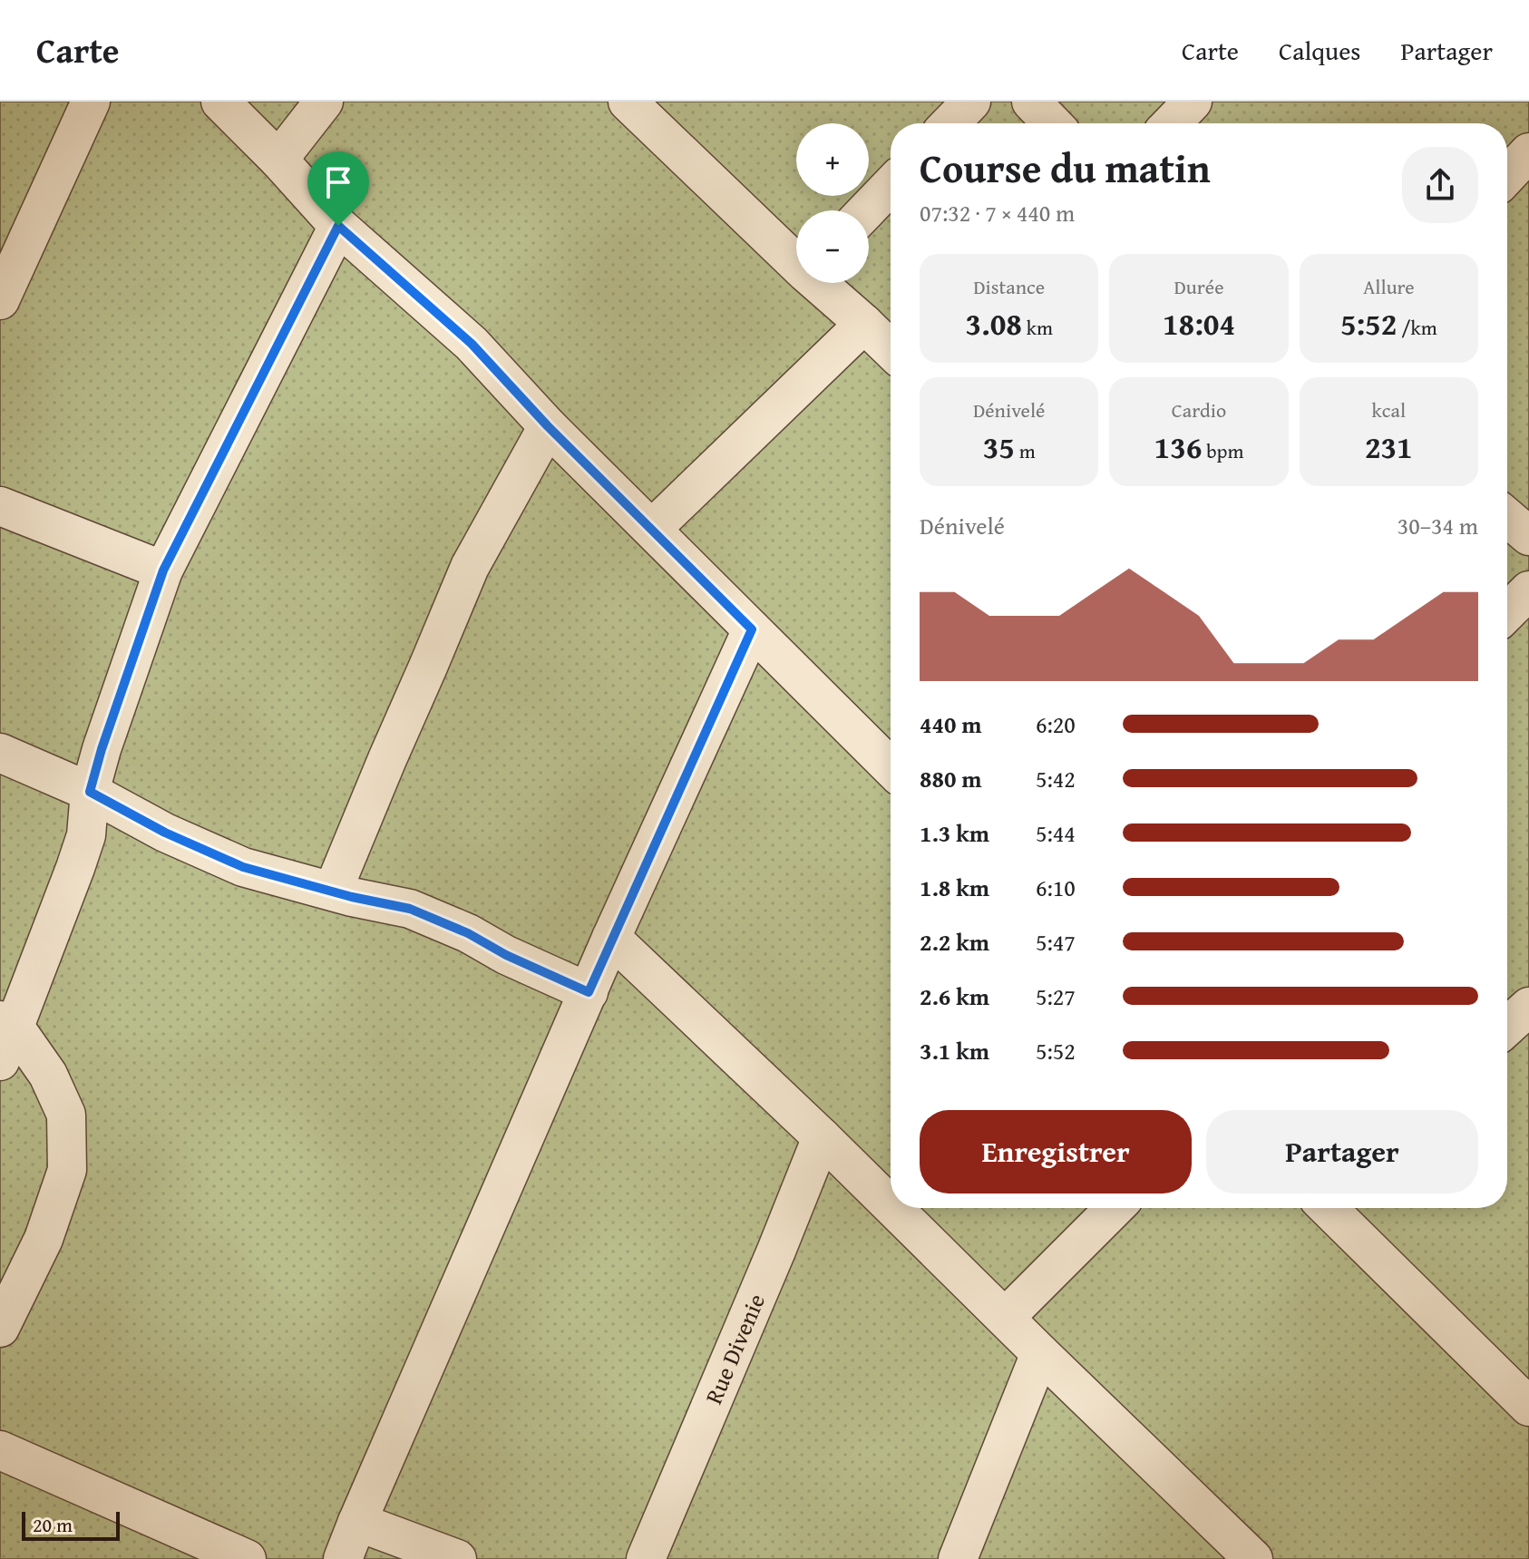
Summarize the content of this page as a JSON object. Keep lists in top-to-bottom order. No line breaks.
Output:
{"streets":{"street":["Rue Divenie"]},"scale_bar":"20 m","page":{"header":"Carte","nav":["Carte","Calques","Partager"],"map_buttons":["+","−"],"heading":["Course du matin","07:32 · 7 × 440 m"],"stats":[["Distance","3.08 km"],["Durée","18:04"],["Allure","5:52 /km"],["Dénivelé","35 m"],["Cardio","136 bpm"],["kcal","231"]],"chart":["Dénivelé","30–34 m"],"list":[{"name":"440 m","note":"6:20"},{"name":"880 m","note":"5:42"},{"name":"1.3 km","note":"5:44"},{"name":"1.8 km","note":"6:10"},{"name":"2.2 km","note":"5:47"},{"name":"2.6 km","note":"5:27"},{"name":"3.1 km","note":"5:52"}],"buttons":["Enregistrer","Partager"],"scale":"20 m"}}
